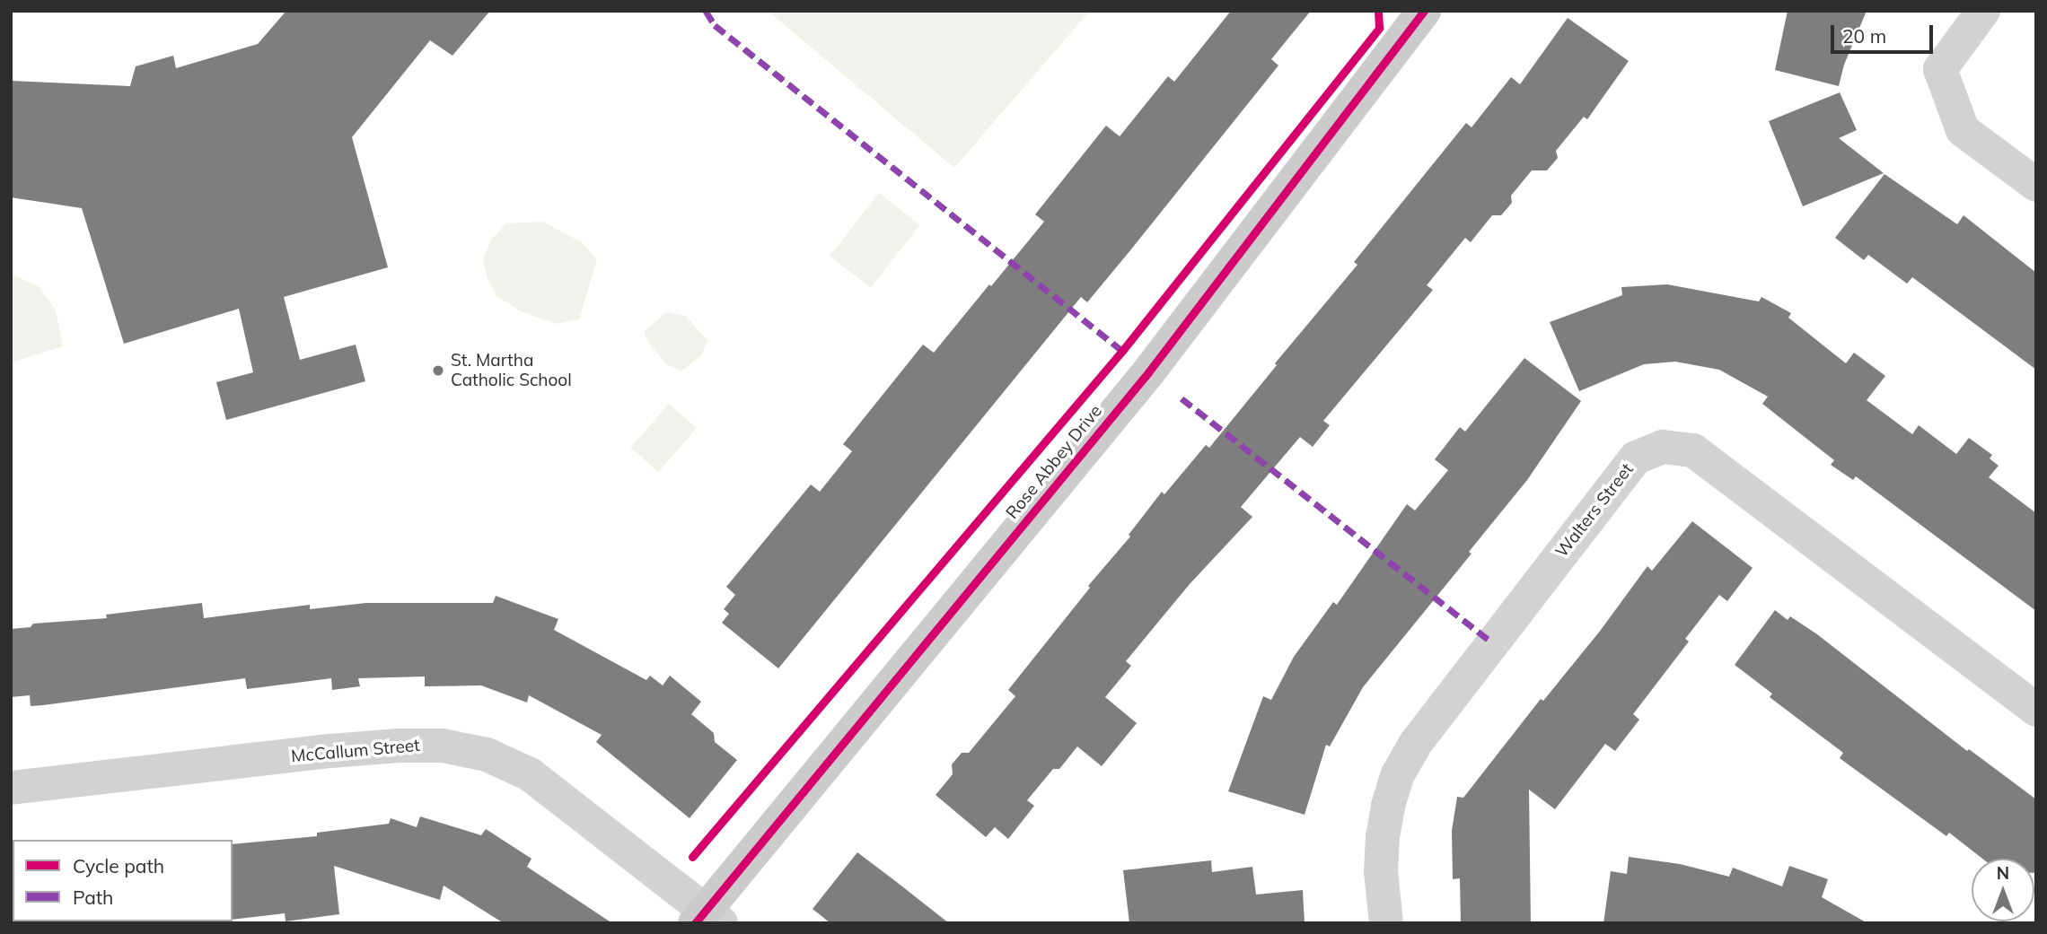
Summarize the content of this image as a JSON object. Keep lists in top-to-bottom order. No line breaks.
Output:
{"streets":{"street":["Rose Abbey Drive","Walters Street","McCallum Street"]},"crossings":[["Rose Abbey Drive","McCallum Street"]],"places":["St. Martha Catholic School"],"legend":["Cycle path","Path"],"scale_bar":"20 m","north":"top"}
